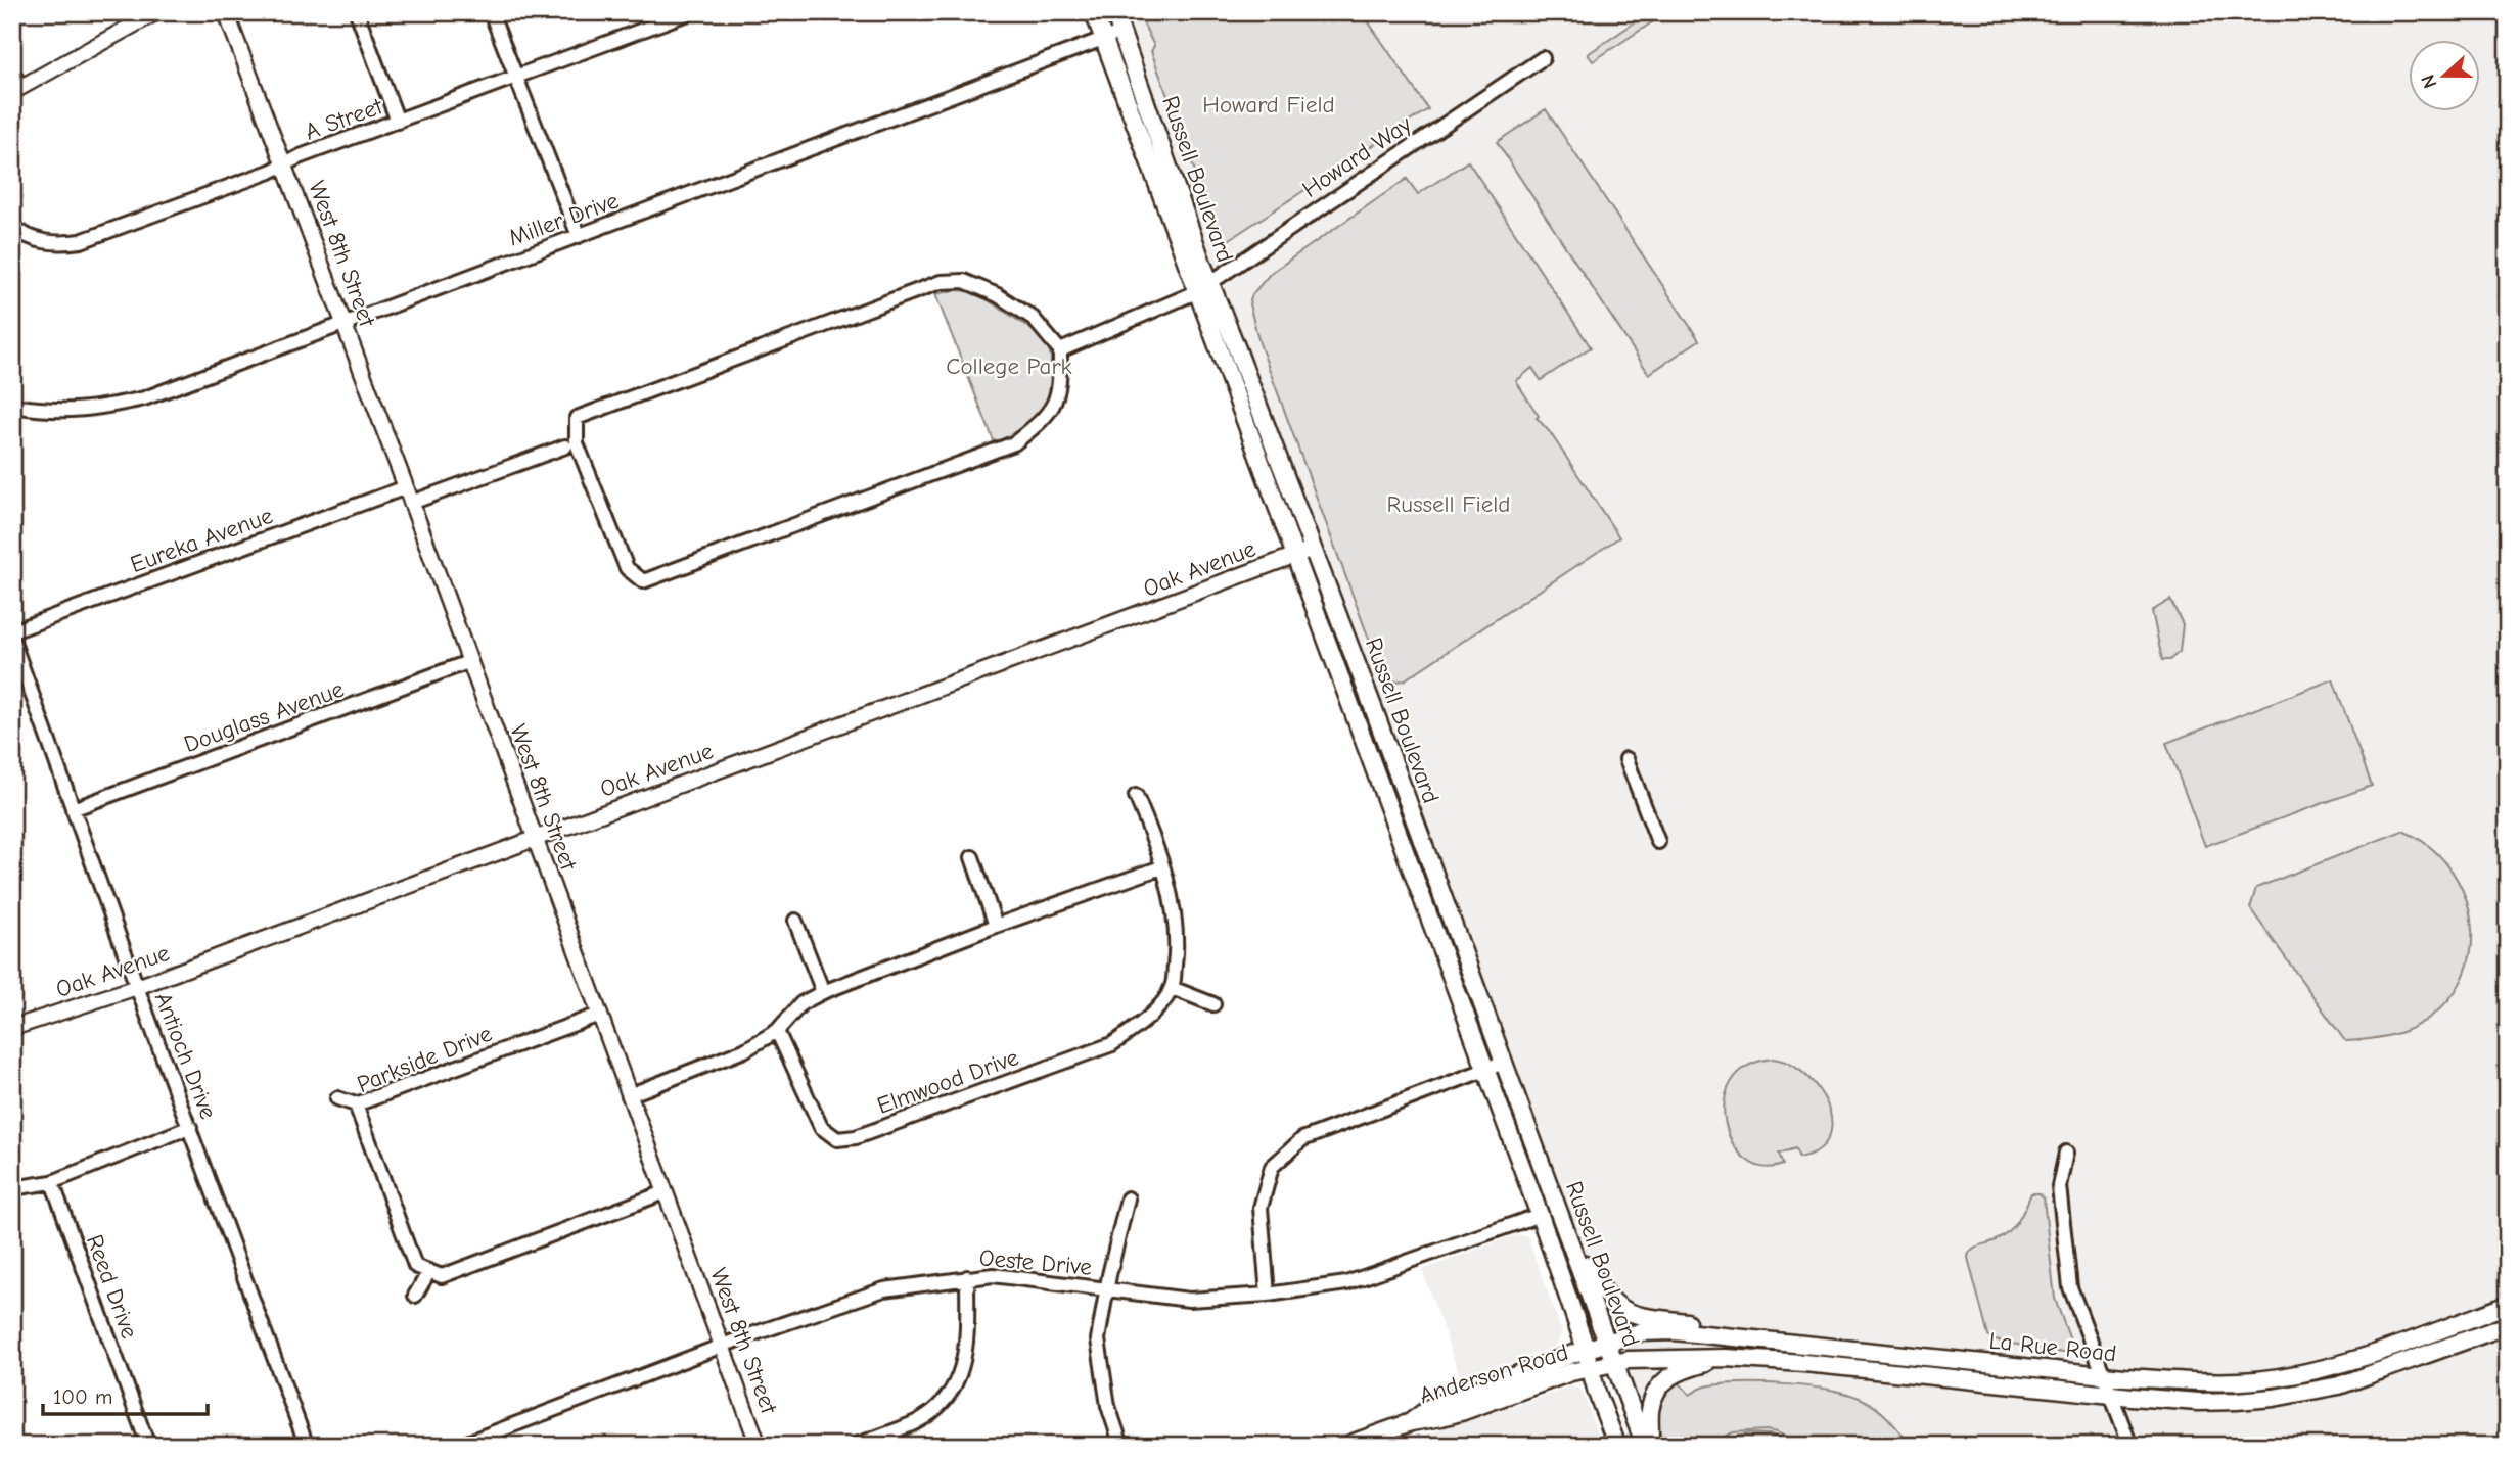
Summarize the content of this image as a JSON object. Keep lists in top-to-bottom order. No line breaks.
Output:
{"streets":{"main road":["Russell Boulevard","La Rue Road","Anderson Road"],"street":["A Street","Howard Way","Miller Drive","West 8th Street","Eureka Avenue","Oak Avenue","Douglass Avenue","Antioch Drive","Parkside Drive","Elmwood Drive","Oeste Drive","Reed Drive"]},"crossings":[["A Street","West 8th Street"],["Howard Way","Russell Boulevard"],["Russell Boulevard","Miller Drive"],["Russell Boulevard","Oak Avenue"],["Russell Boulevard","Oeste Drive"],["Russell Boulevard","La Rue Road"],["Russell Boulevard","Anderson Road"],["Miller Drive","West 8th Street"],["West 8th Street","Eureka Avenue"],["West 8th Street","Oak Avenue"],["West 8th Street","Douglass Avenue"],["West 8th Street","Parkside Drive"],["West 8th Street","Oeste Drive"],["Oak Avenue","Antioch Drive"],["Douglass Avenue","Antioch Drive"],["La Rue Road","Anderson Road"]],"parks":["Howard Field","College Park","Russell Field"],"scale_bar":"100 m","north":"left"}
